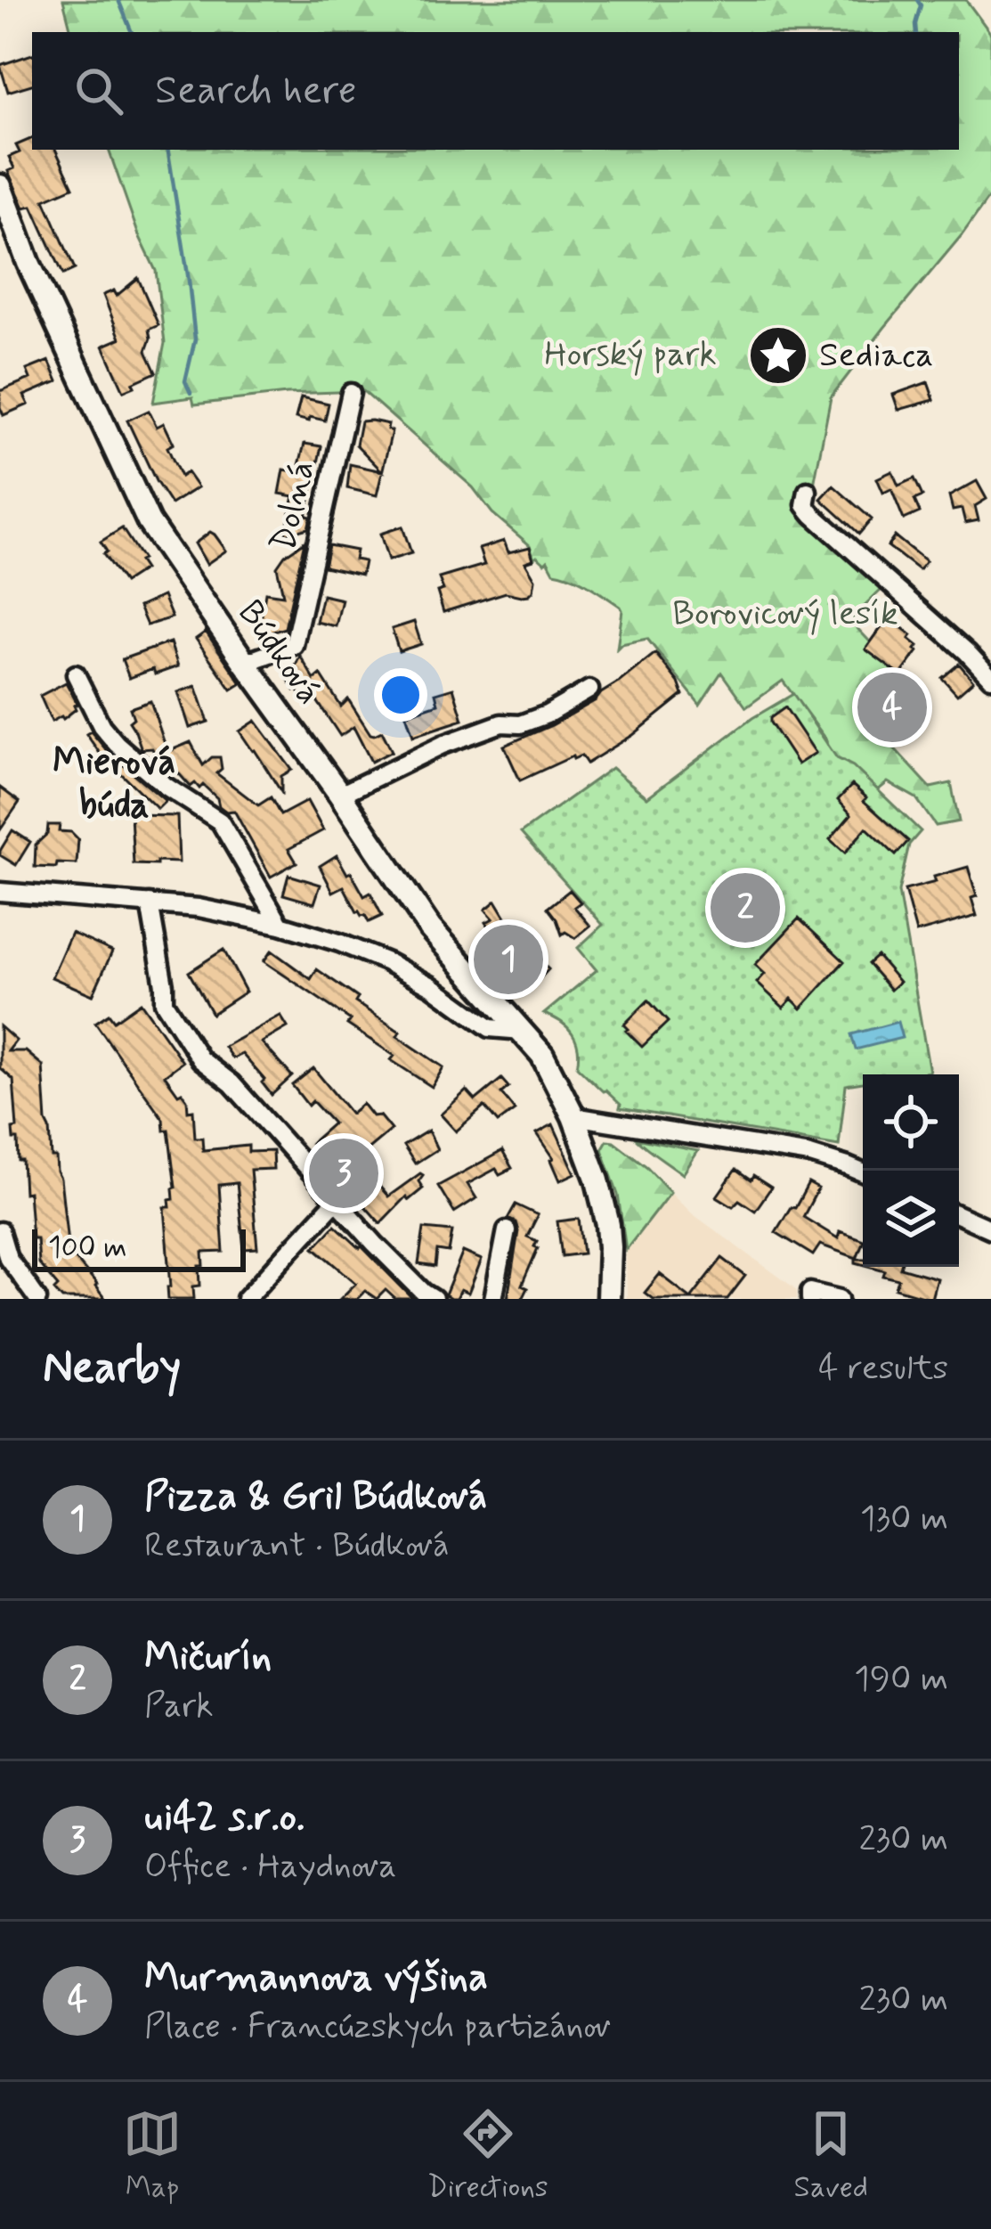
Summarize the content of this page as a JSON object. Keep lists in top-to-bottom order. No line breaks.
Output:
{"streets":{"street":["Dolná","Búdková"]},"crossings":[["Dolná","Búdková"]],"districts":["Mierová búda"],"parks":["Horský park","Borovicový lesík"],"places":{"place":["Sediaca"]},"scale_bar":"100 m","page":{"search":"Search here","pins":["4","2","1","3"],"scale":"100 m","heading":["Nearby","4 results"],"list":[{"mark":"1","name":"Pizza & Gril Búdková","note":"Restaurant · Búdková","value":"130 m"},{"mark":"2","name":"Mičurín","note":"Park","value":"190 m"},{"mark":"3","name":"ui42 s.r.o.","note":"Office · Haydnova","value":"230 m"},{"mark":"4","name":"Murmannova výšina","note":"Place · Francúzskych partizánov","value":"230 m"}],"nav":["Map","Directions","Saved"]}}
